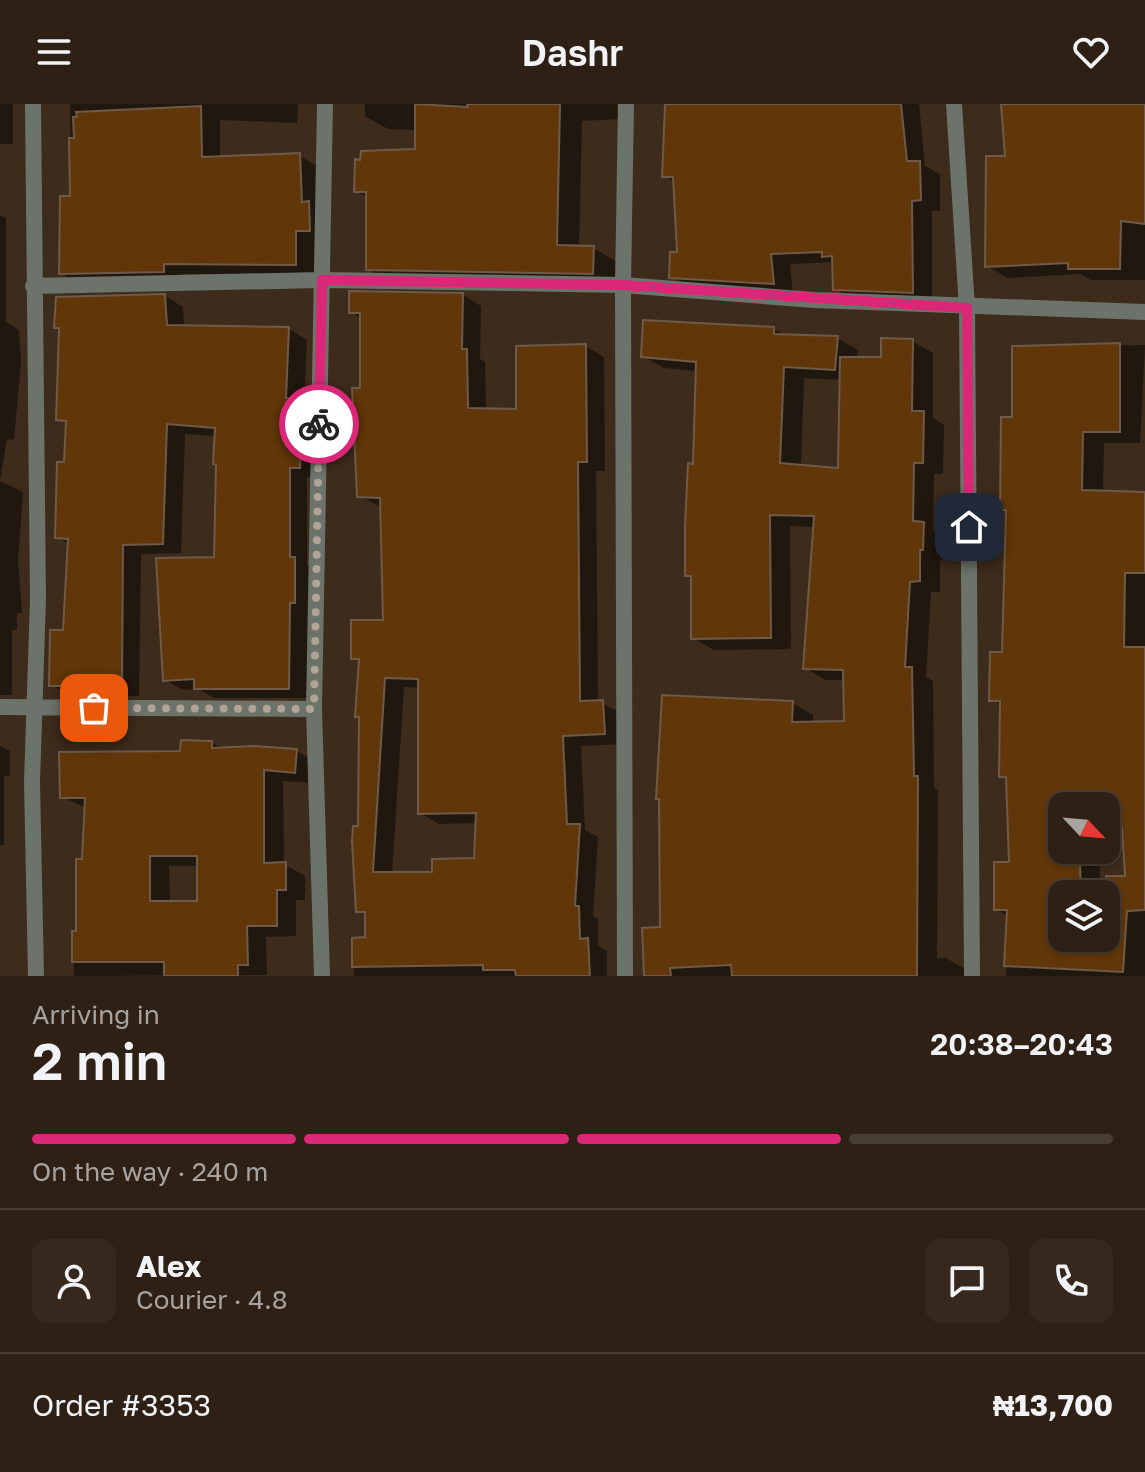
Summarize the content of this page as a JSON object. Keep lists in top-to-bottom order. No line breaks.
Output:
{"north":"bottom right","page":{"header":"Dashr","heading":["2 min","Arriving in","20:38–20:43"],"panel":["Alex","Courier · 4.8","Order #3353","₦13,700"],"bar":"On the way · 240 m"}}
